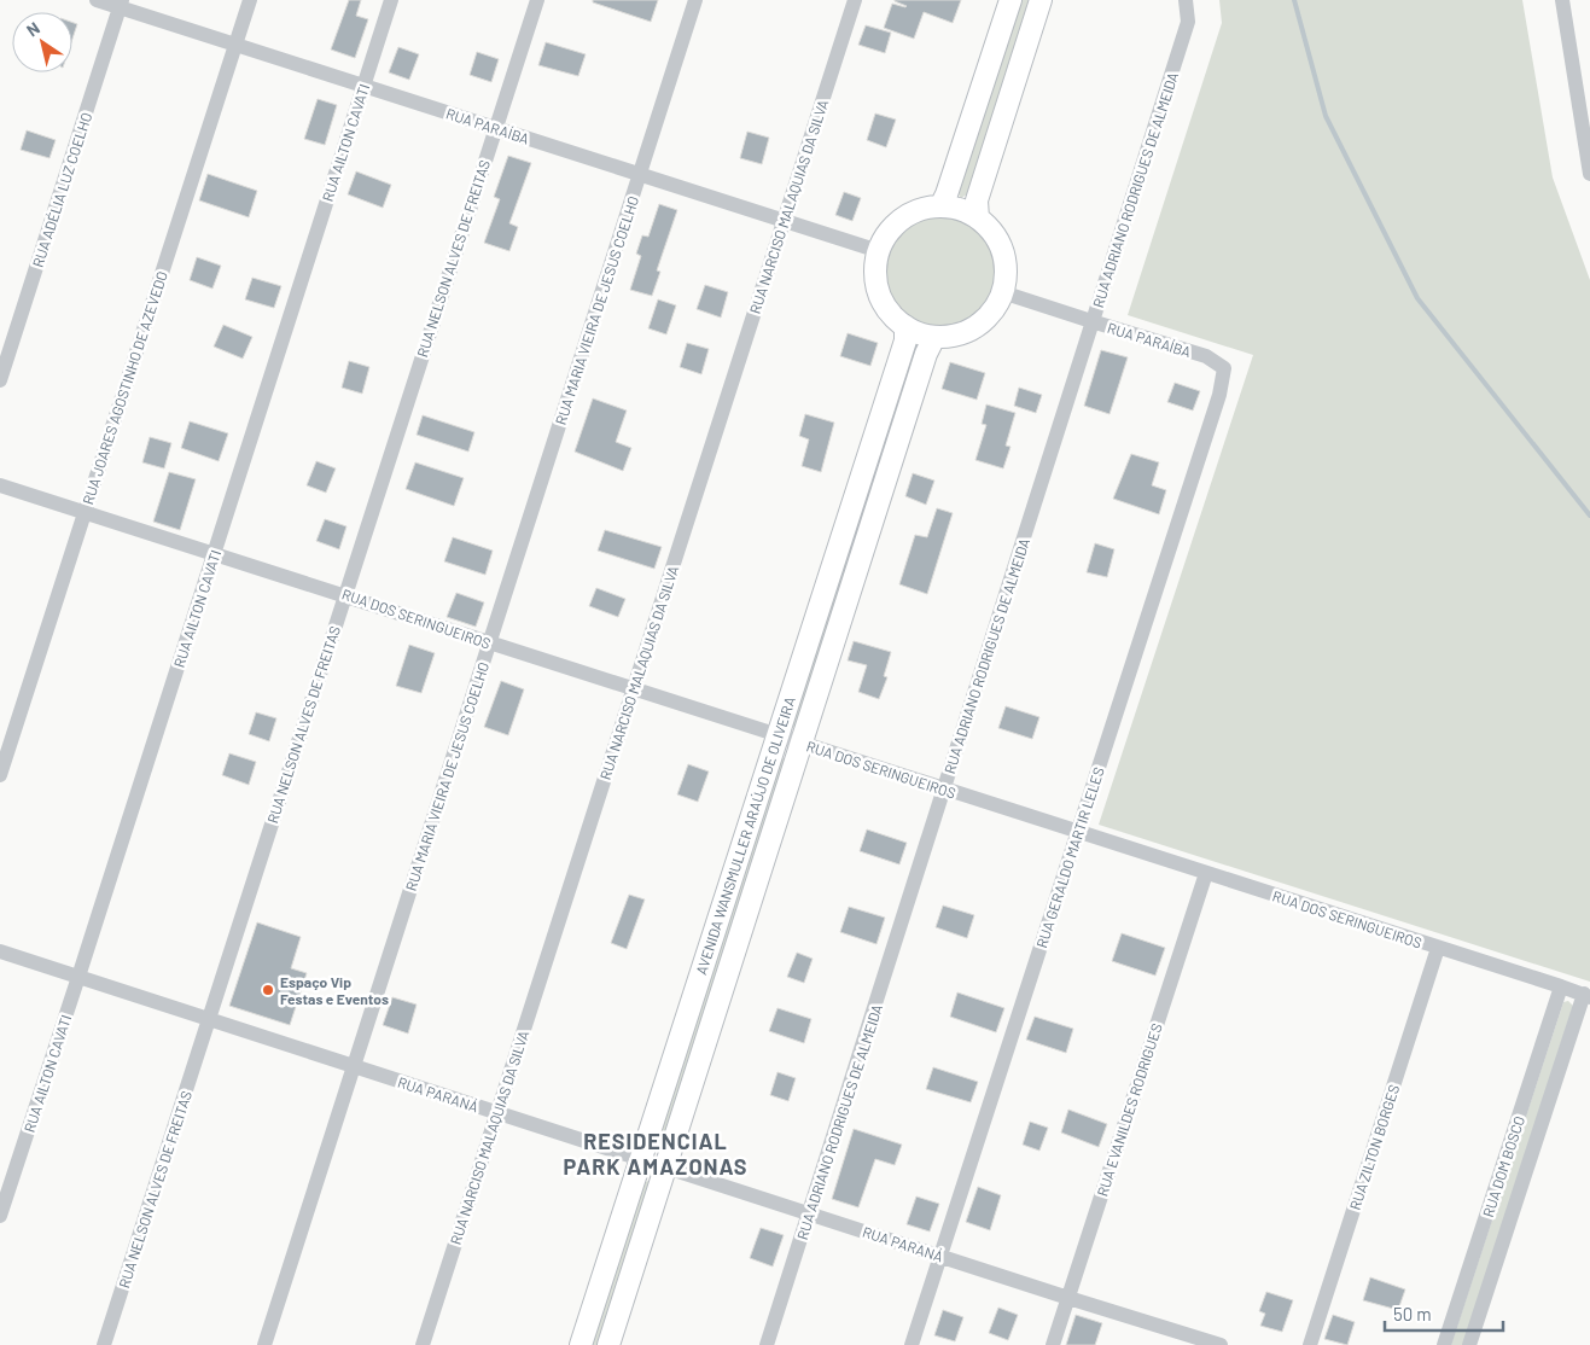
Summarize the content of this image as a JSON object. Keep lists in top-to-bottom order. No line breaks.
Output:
{"streets":{"street":["RUA PARAÍBA","RUA AILTON CAVATI","RUA ADÉLIA LUZ COELHO","RUA ADRIANO RODRIGUES DE ALMEIDA","RUA NARCISO MALAQUIAS DA SILVA","RUA NELSON ALVES DE FREITAS","RUA MARIA VIEIRA DE JESUS COELHO","RUA JOARES AGOSTINHO DE AZEVEDO","RUA DOS SERINGUEIROS","AVENIDA WANSMULLER ARAÚJO DE OLIVEIRA","RUA GERALDO MARTIR LELES","RUA PARANÁ","RUA EVANILDES RODRIGUES","RUA ZILTON BORGES","RUA DOM BOSCO"]},"crossings":[["RUA PARAÍBA","RUA AILTON CAVATI"],["RUA PARAÍBA","RUA ADÉLIA LUZ COELHO"],["RUA PARAÍBA","RUA ADRIANO RODRIGUES DE ALMEIDA"],["RUA PARAÍBA","RUA NARCISO MALAQUIAS DA SILVA"],["RUA PARAÍBA","RUA NELSON ALVES DE FREITAS"],["RUA PARAÍBA","RUA MARIA VIEIRA DE JESUS COELHO"],["RUA PARAÍBA","RUA JOARES AGOSTINHO DE AZEVEDO"],["RUA PARAÍBA","AVENIDA WANSMULLER ARAÚJO DE OLIVEIRA"],["RUA PARAÍBA","RUA GERALDO MARTIR LELES"],["RUA AILTON CAVATI","RUA DOS SERINGUEIROS"],["RUA AILTON CAVATI","RUA PARANÁ"],["RUA ADRIANO RODRIGUES DE ALMEIDA","RUA DOS SERINGUEIROS"],["RUA ADRIANO RODRIGUES DE ALMEIDA","RUA PARANÁ"],["RUA NARCISO MALAQUIAS DA SILVA","RUA DOS SERINGUEIROS"],["RUA NARCISO MALAQUIAS DA SILVA","RUA PARANÁ"],["RUA NELSON ALVES DE FREITAS","RUA DOS SERINGUEIROS"],["RUA NELSON ALVES DE FREITAS","RUA PARANÁ"],["RUA MARIA VIEIRA DE JESUS COELHO","RUA DOS SERINGUEIROS"],["RUA MARIA VIEIRA DE JESUS COELHO","RUA PARANÁ"],["RUA JOARES AGOSTINHO DE AZEVEDO","RUA DOS SERINGUEIROS"],["RUA DOS SERINGUEIROS","AVENIDA WANSMULLER ARAÚJO DE OLIVEIRA"],["RUA DOS SERINGUEIROS","RUA GERALDO MARTIR LELES"],["RUA DOS SERINGUEIROS","RUA EVANILDES RODRIGUES"],["RUA DOS SERINGUEIROS","RUA ZILTON BORGES"],["RUA DOS SERINGUEIROS","RUA DOM BOSCO"],["AVENIDA WANSMULLER ARAÚJO DE OLIVEIRA","RUA PARANÁ"],["RUA GERALDO MARTIR LELES","RUA PARANÁ"],["RUA PARANÁ","RUA EVANILDES RODRIGUES"]],"districts":["RESIDENCIAL PARK AMAZONAS"],"places":["Espaço Vip Festas e Eventos"],"scale_bar":"50 m","north":"top left"}
